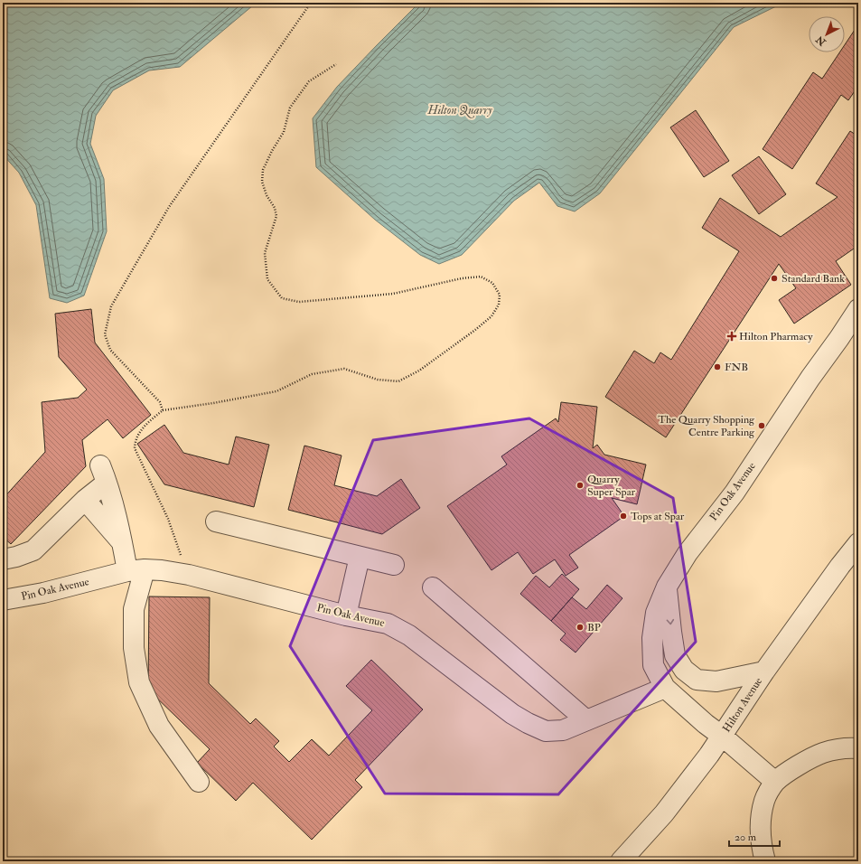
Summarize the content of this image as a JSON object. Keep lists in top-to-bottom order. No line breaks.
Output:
{"streets":{"street":["Pin Oak Avenue","Hilton Avenue"]},"crossings":[["Pin Oak Avenue","Hilton Avenue"]],"water":["Hilton Quarry"],"places":{"other":["Standard Bank","FNB","The Quarry Shopping Centre Parking","Quarry Super Spar","Tops at Spar","BP"],"health":["Hilton Pharmacy"]},"scale_bar":"20 m","north":"bottom left"}
